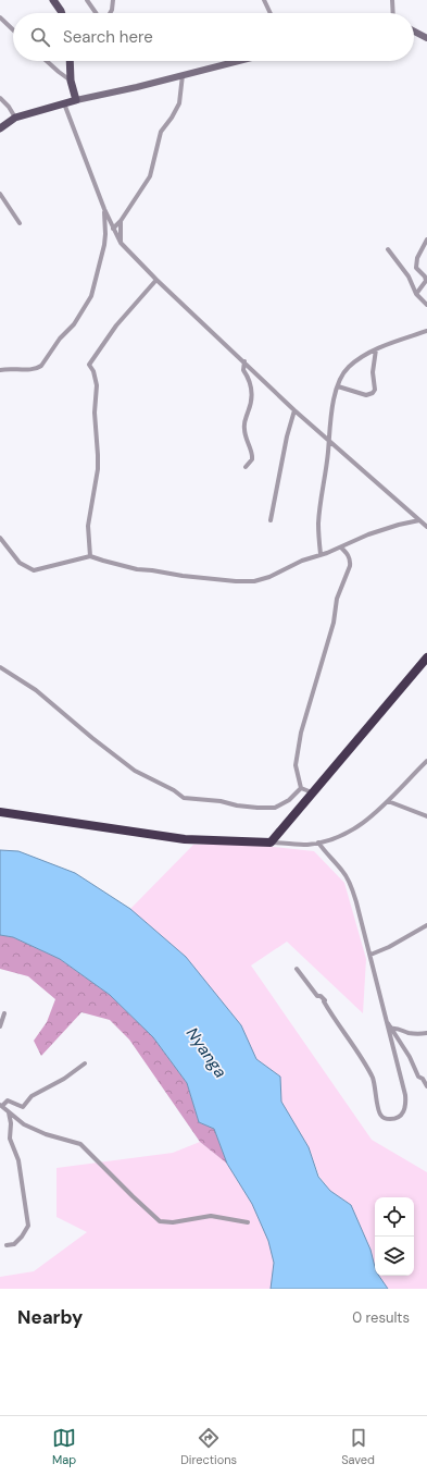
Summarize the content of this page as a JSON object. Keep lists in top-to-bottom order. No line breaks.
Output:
{"water":["Nyanga"],"page":{"search":"Search here","heading":["Nearby","0 results"],"nav":["Map","Directions","Saved"]}}
